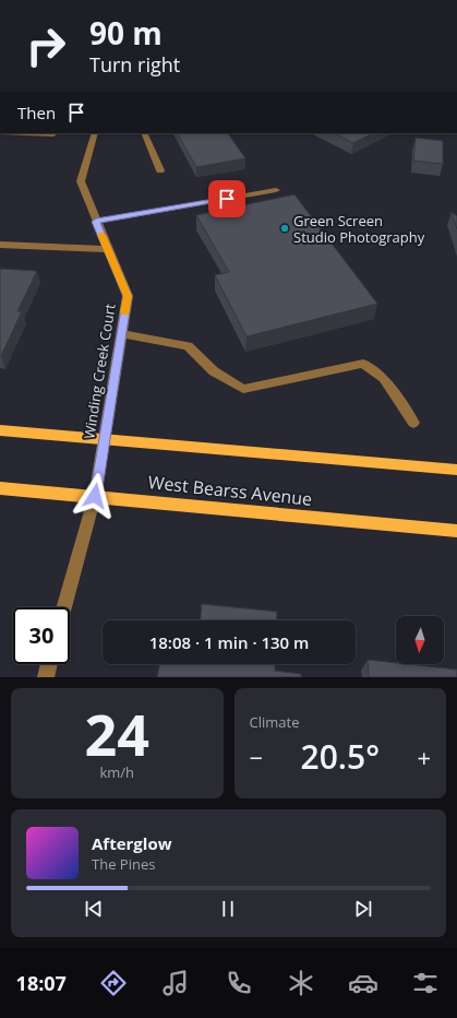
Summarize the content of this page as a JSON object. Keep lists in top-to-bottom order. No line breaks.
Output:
{"streets":{"main road":["West Bearss Avenue"],"street":["Winding Creek Court"]},"crossings":[["Winding Creek Court","West Bearss Avenue"]],"places":["Green Screen Studio Photography"],"north":"bottom","page":{"turn":["90 m","Turn right"],"then":"Then","limit":"30","trip":"18:08 · 1 min · 130 m","tile":[["24","km/h"],"Climate"],"heat":["−","20.5°","+"],"song":["Afterglow","The Pines"],"tabs":"18:07"}}
